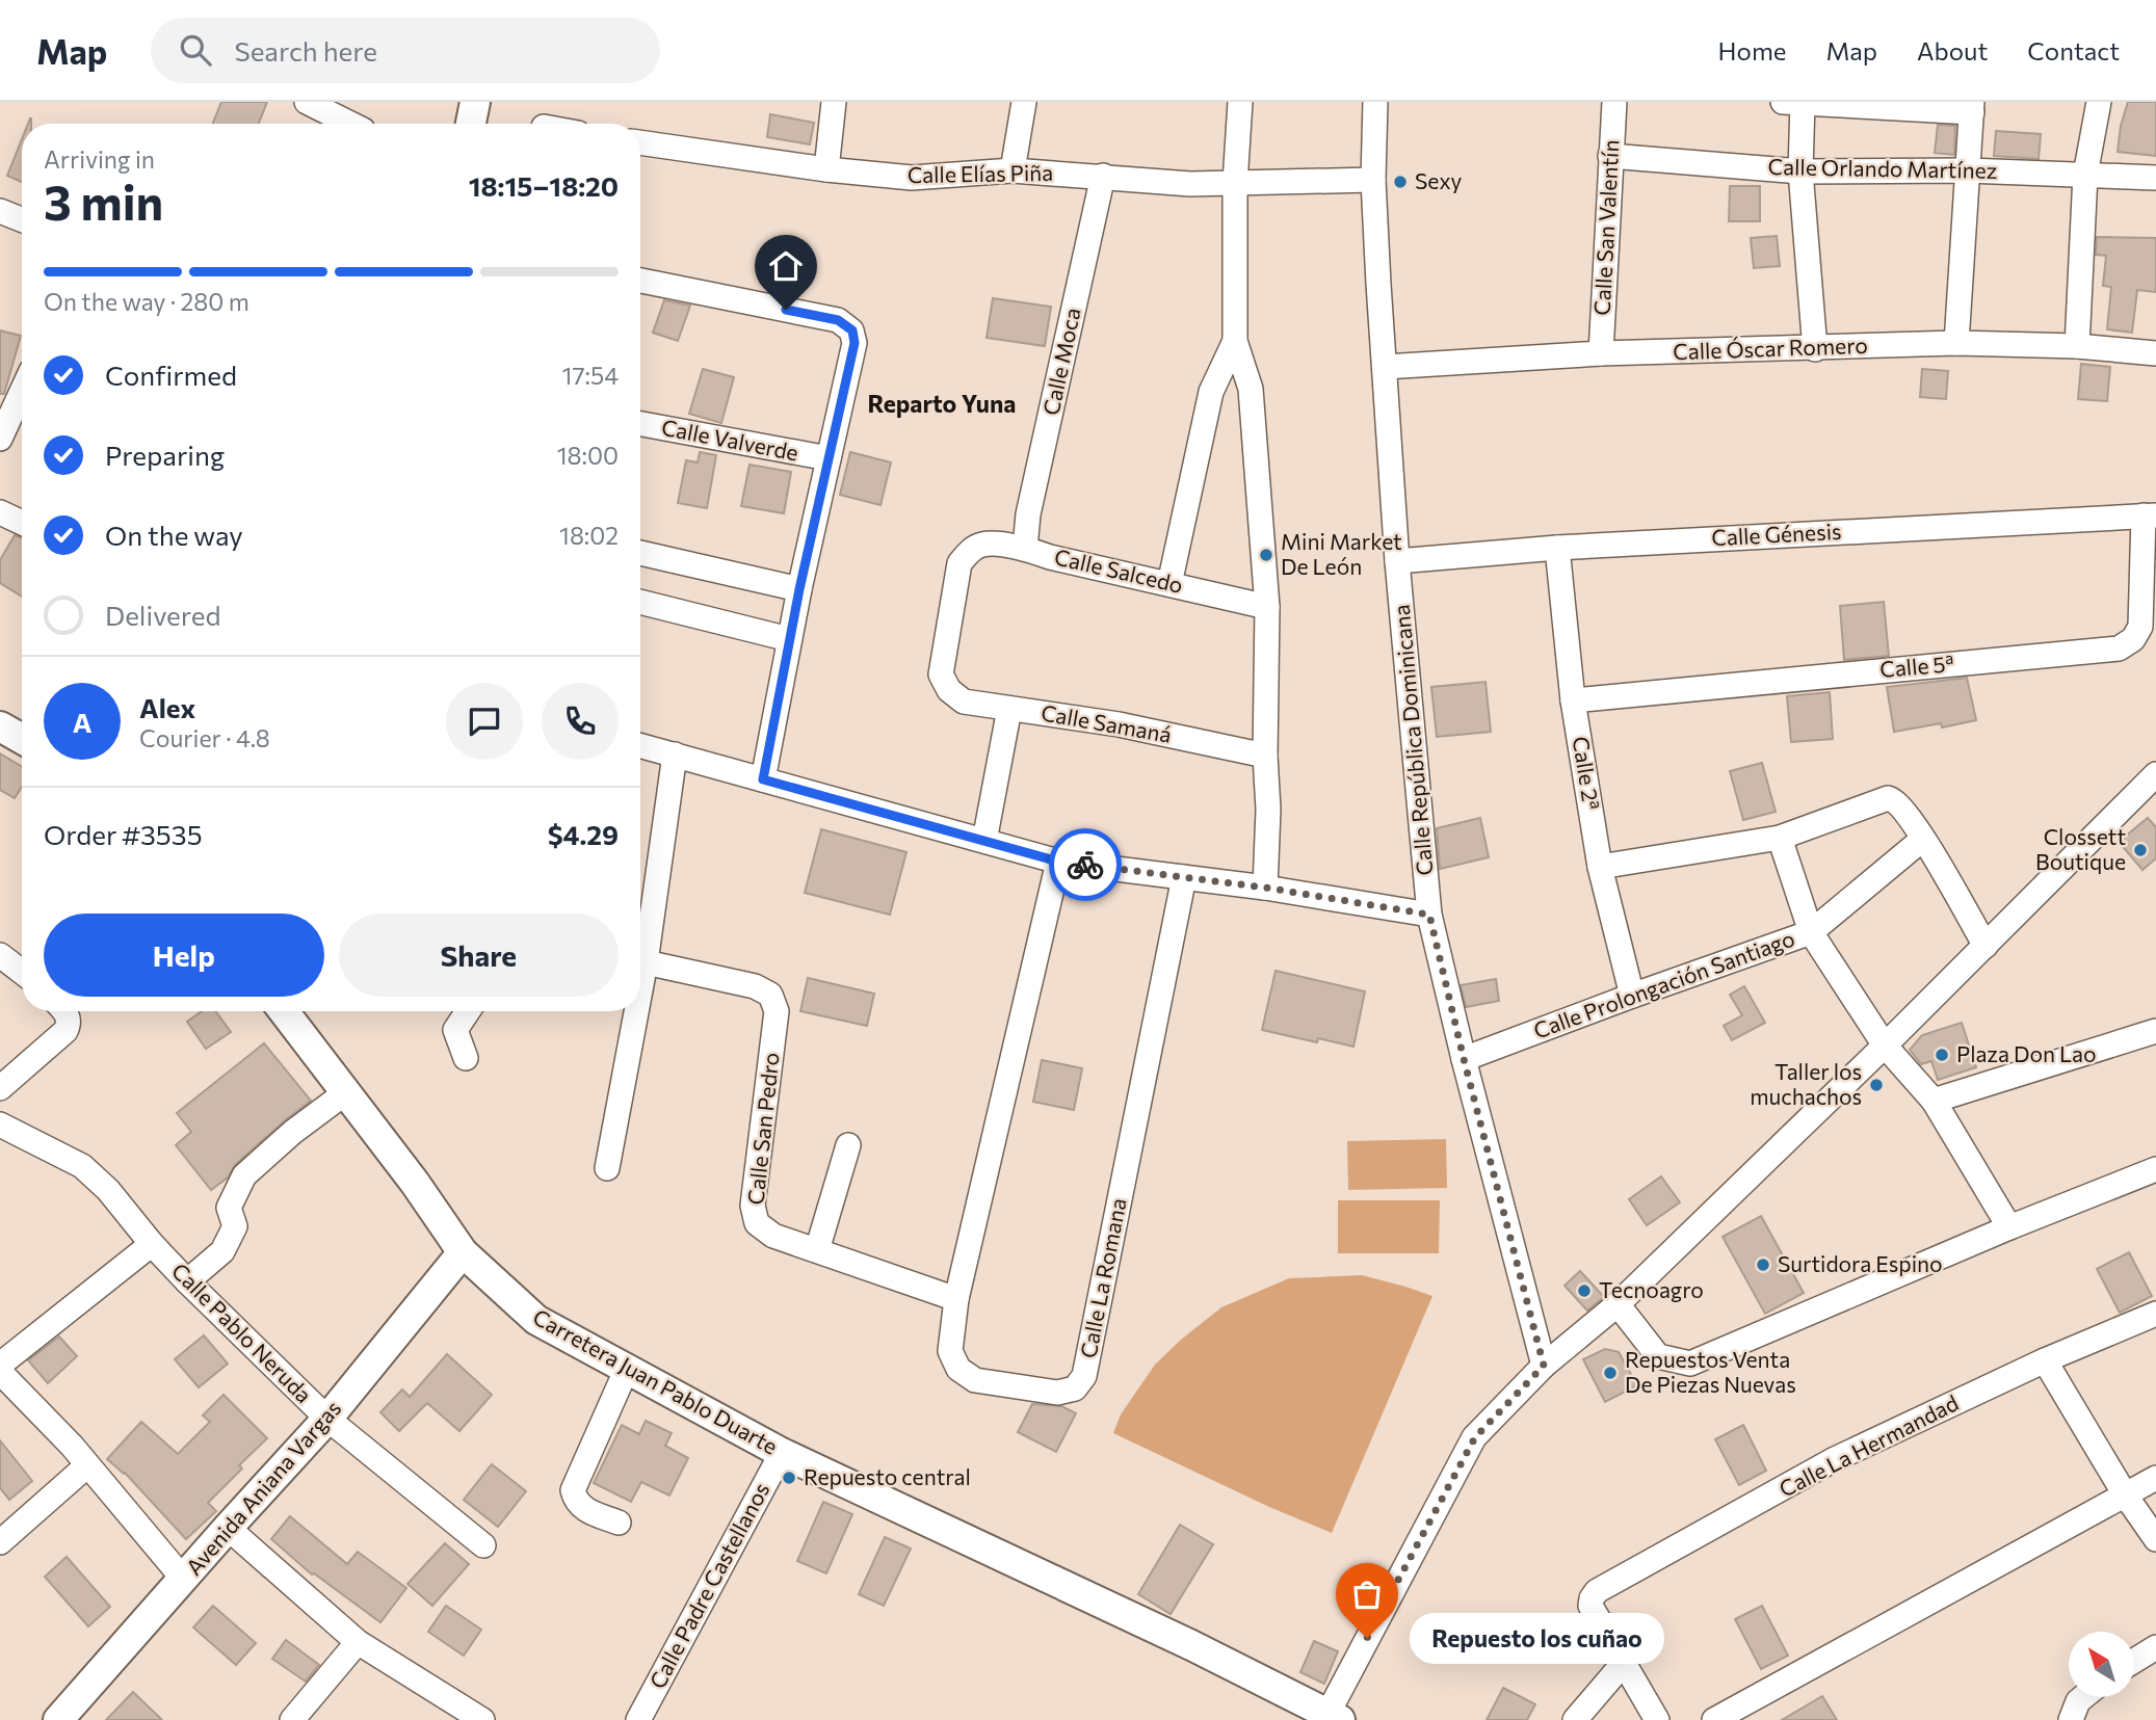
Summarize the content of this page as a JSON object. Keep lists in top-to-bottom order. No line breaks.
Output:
{"streets":{"main road":["Carretera Juan Pablo Duarte","Avenida Aniana Vargas"],"street":["Calle Orlando Martínez","Calle Elías Piña","Calle San Valentín","Calle Óscar Romero","Calle Moca","Calle Valverde","Calle Génesis","Calle Salcedo","Calle 5ª","Calle Samaná","Calle República Dominicana","Calle 2ª","Calle Prolongación Santiago","Calle San Pedro","Calle La Romana","Calle Pablo Neruda","Calle La Hermandad","Calle Padre Castellanos"]},"crossings":[["Calle Orlando Martínez","Calle San Valentín"],["Calle Elías Piña","Calle Moca"],["Calle Elías Piña","Calle República Dominicana"],["Calle San Valentín","Calle Óscar Romero"],["Calle Óscar Romero","Calle República Dominicana"],["Calle Moca","Calle Salcedo"],["Calle Génesis","Calle 5ª"],["Calle Génesis","Calle República Dominicana"],["Calle Génesis","Calle 2ª"],["Calle Salcedo","Calle Samaná"],["Calle 5ª","Calle 2ª"],["Calle República Dominicana","Calle Prolongación Santiago"],["Calle 2ª","Calle Prolongación Santiago"],["Calle San Pedro","Calle La Romana"],["Calle Pablo Neruda","Avenida Aniana Vargas"],["Carretera Juan Pablo Duarte","Avenida Aniana Vargas"],["Carretera Juan Pablo Duarte","Calle Padre Castellanos"]],"districts":["Reparto Yuna"],"places":["Sexy","Mini Market De León","Clossett Boutique","Plaza Don Lao","Taller los muchachos","Surtidora Espino","Tecnoagro","Repuestos Venta De Piezas Nuevas","Repuesto central","Repuesto los cuñao"],"north":"top left","page":{"header":"Map","search":"Search here","nav":["Home","Map","About","Contact"],"heading":["3 min","Arriving in","18:15–18:20"],"panel":["Alex","Courier · 4.8","Order #3535","$4.29"],"bar":"On the way · 280 m","list":[["Confirmed","17:54"],["Preparing","18:00"],["On the way","18:02"],"Delivered"],"round":"A","buttons":["Help","Share"],"bubble":"Repuesto los cuñao"}}
